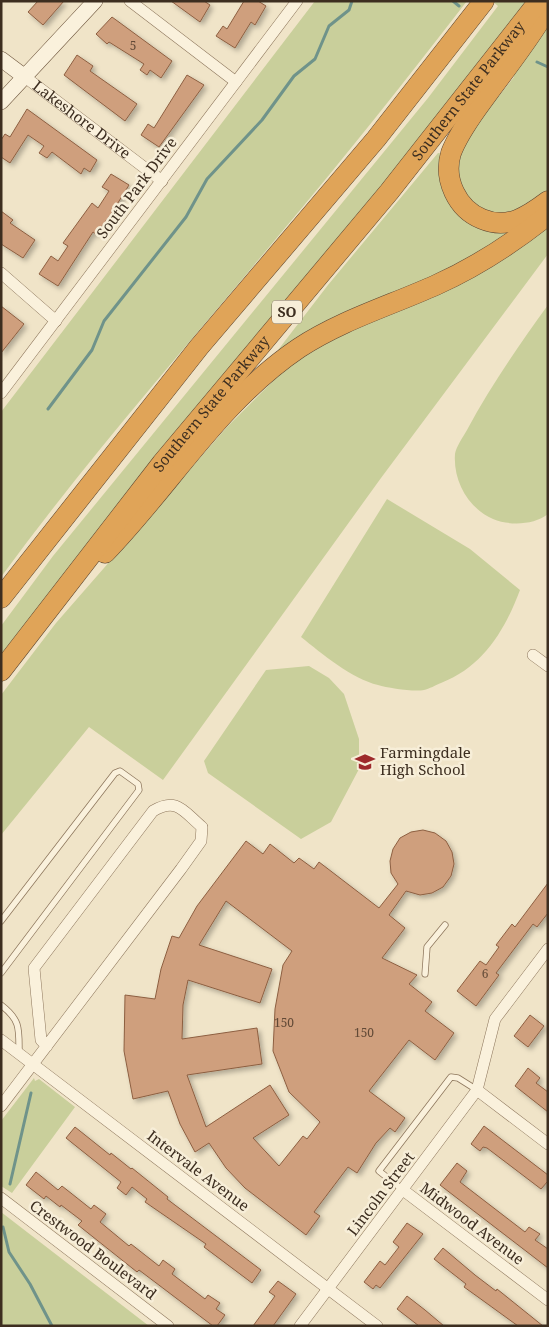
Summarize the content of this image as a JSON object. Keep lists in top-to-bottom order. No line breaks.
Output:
{"streets":{"highway":["Southern State Parkway","SO"],"street":["Lakeshore Drive","South Park Drive","Intervale Avenue","Lincoln Street","Midwood Avenue","Crestwood Boulevard"]},"crossings":[["Lakeshore Drive","South Park Drive"],["Intervale Avenue","Lincoln Street"],["Lincoln Street","Midwood Avenue"]],"places":{"school or university":["Farmingdale High School"]},"house_numbers":["5","6","150","150"]}
